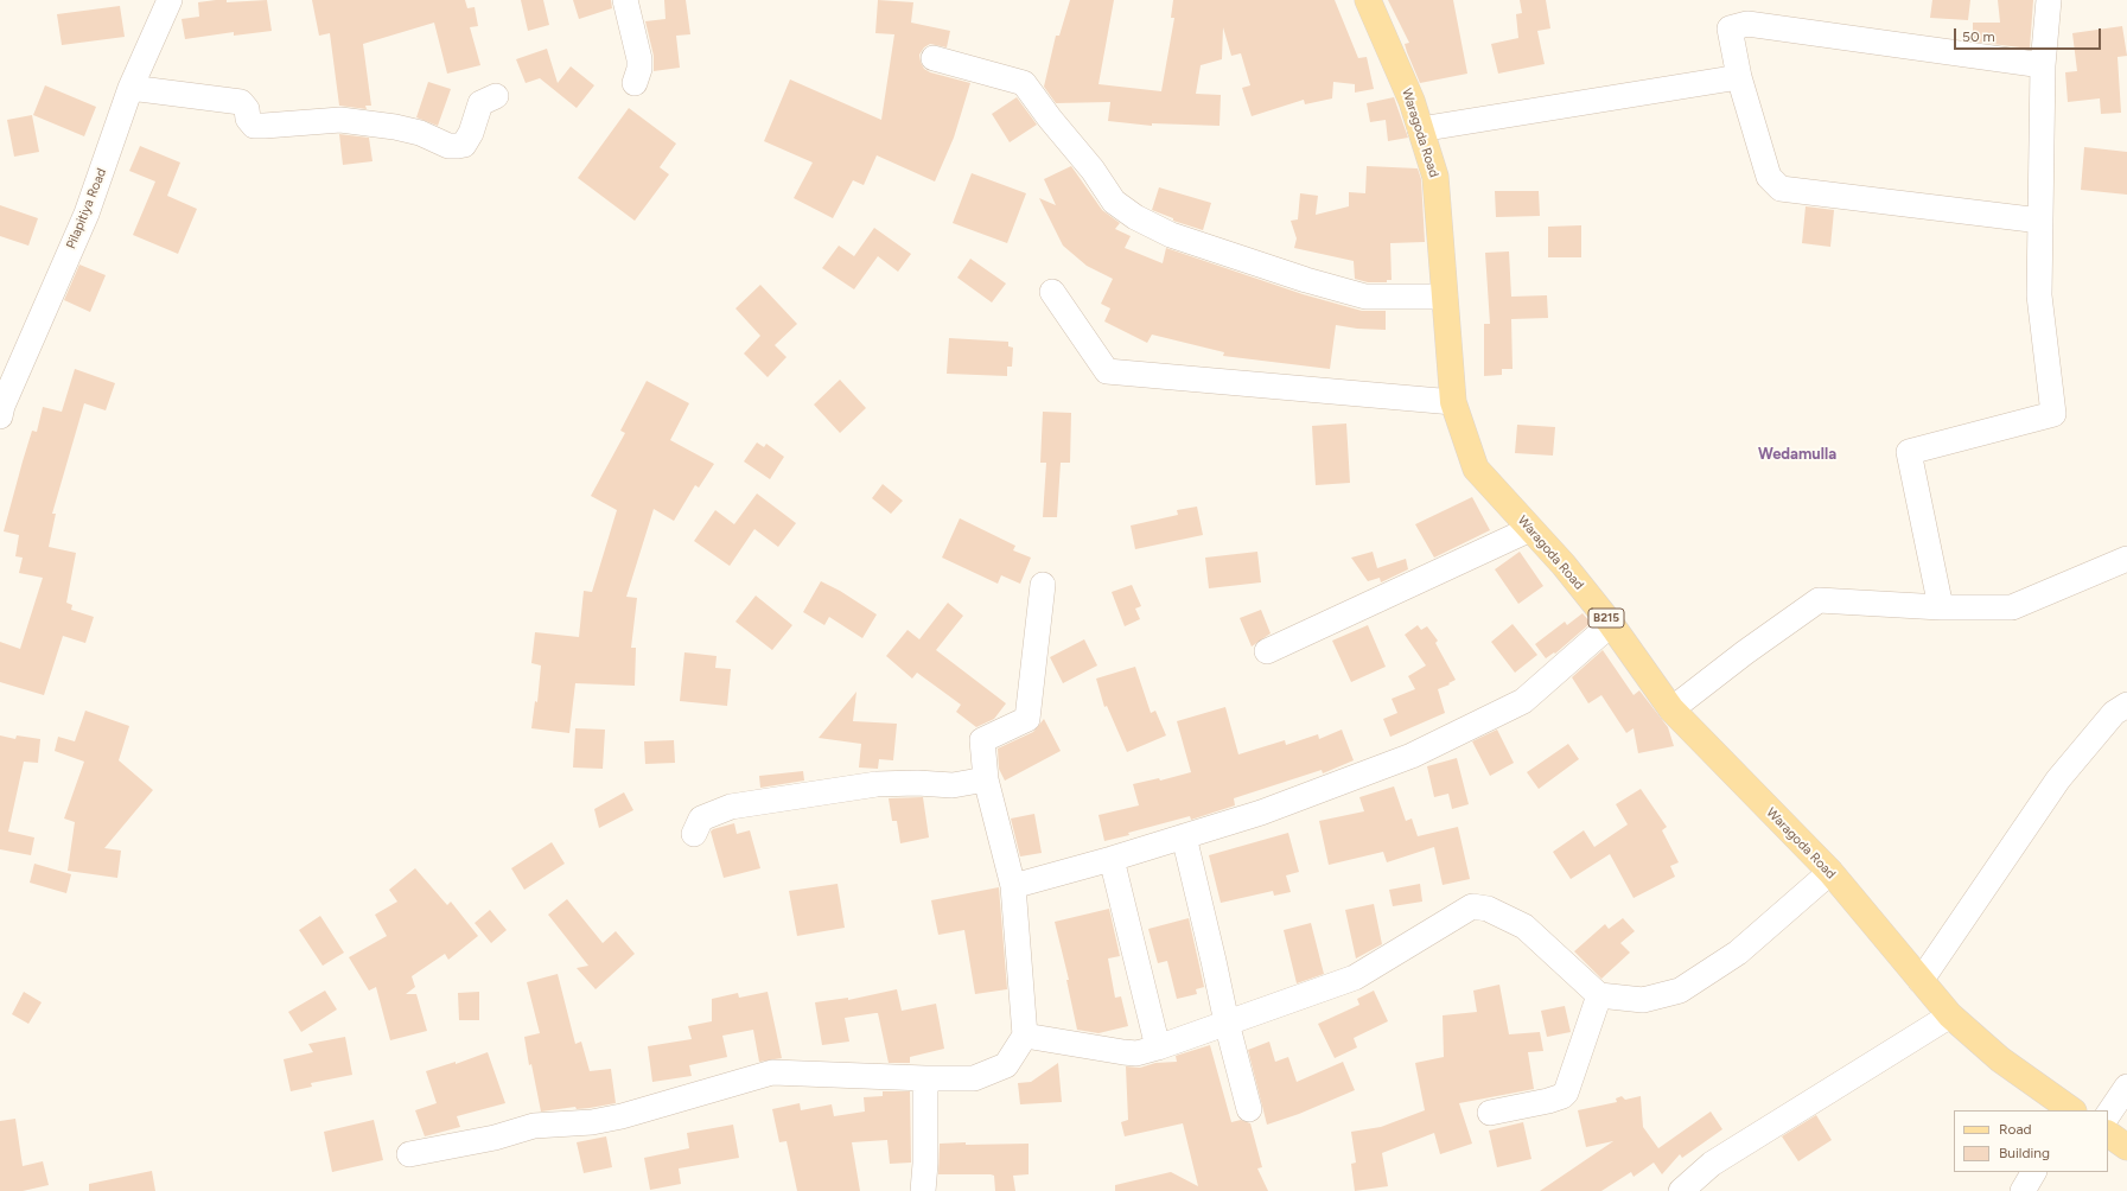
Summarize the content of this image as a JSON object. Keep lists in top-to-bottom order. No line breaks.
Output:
{"streets":{"main road":["Waragoda Road","B215"],"street":["Pilapitiya Road"]},"districts":["Wedamulla"],"legend":["Road","Building"],"scale_bar":"50 m"}
